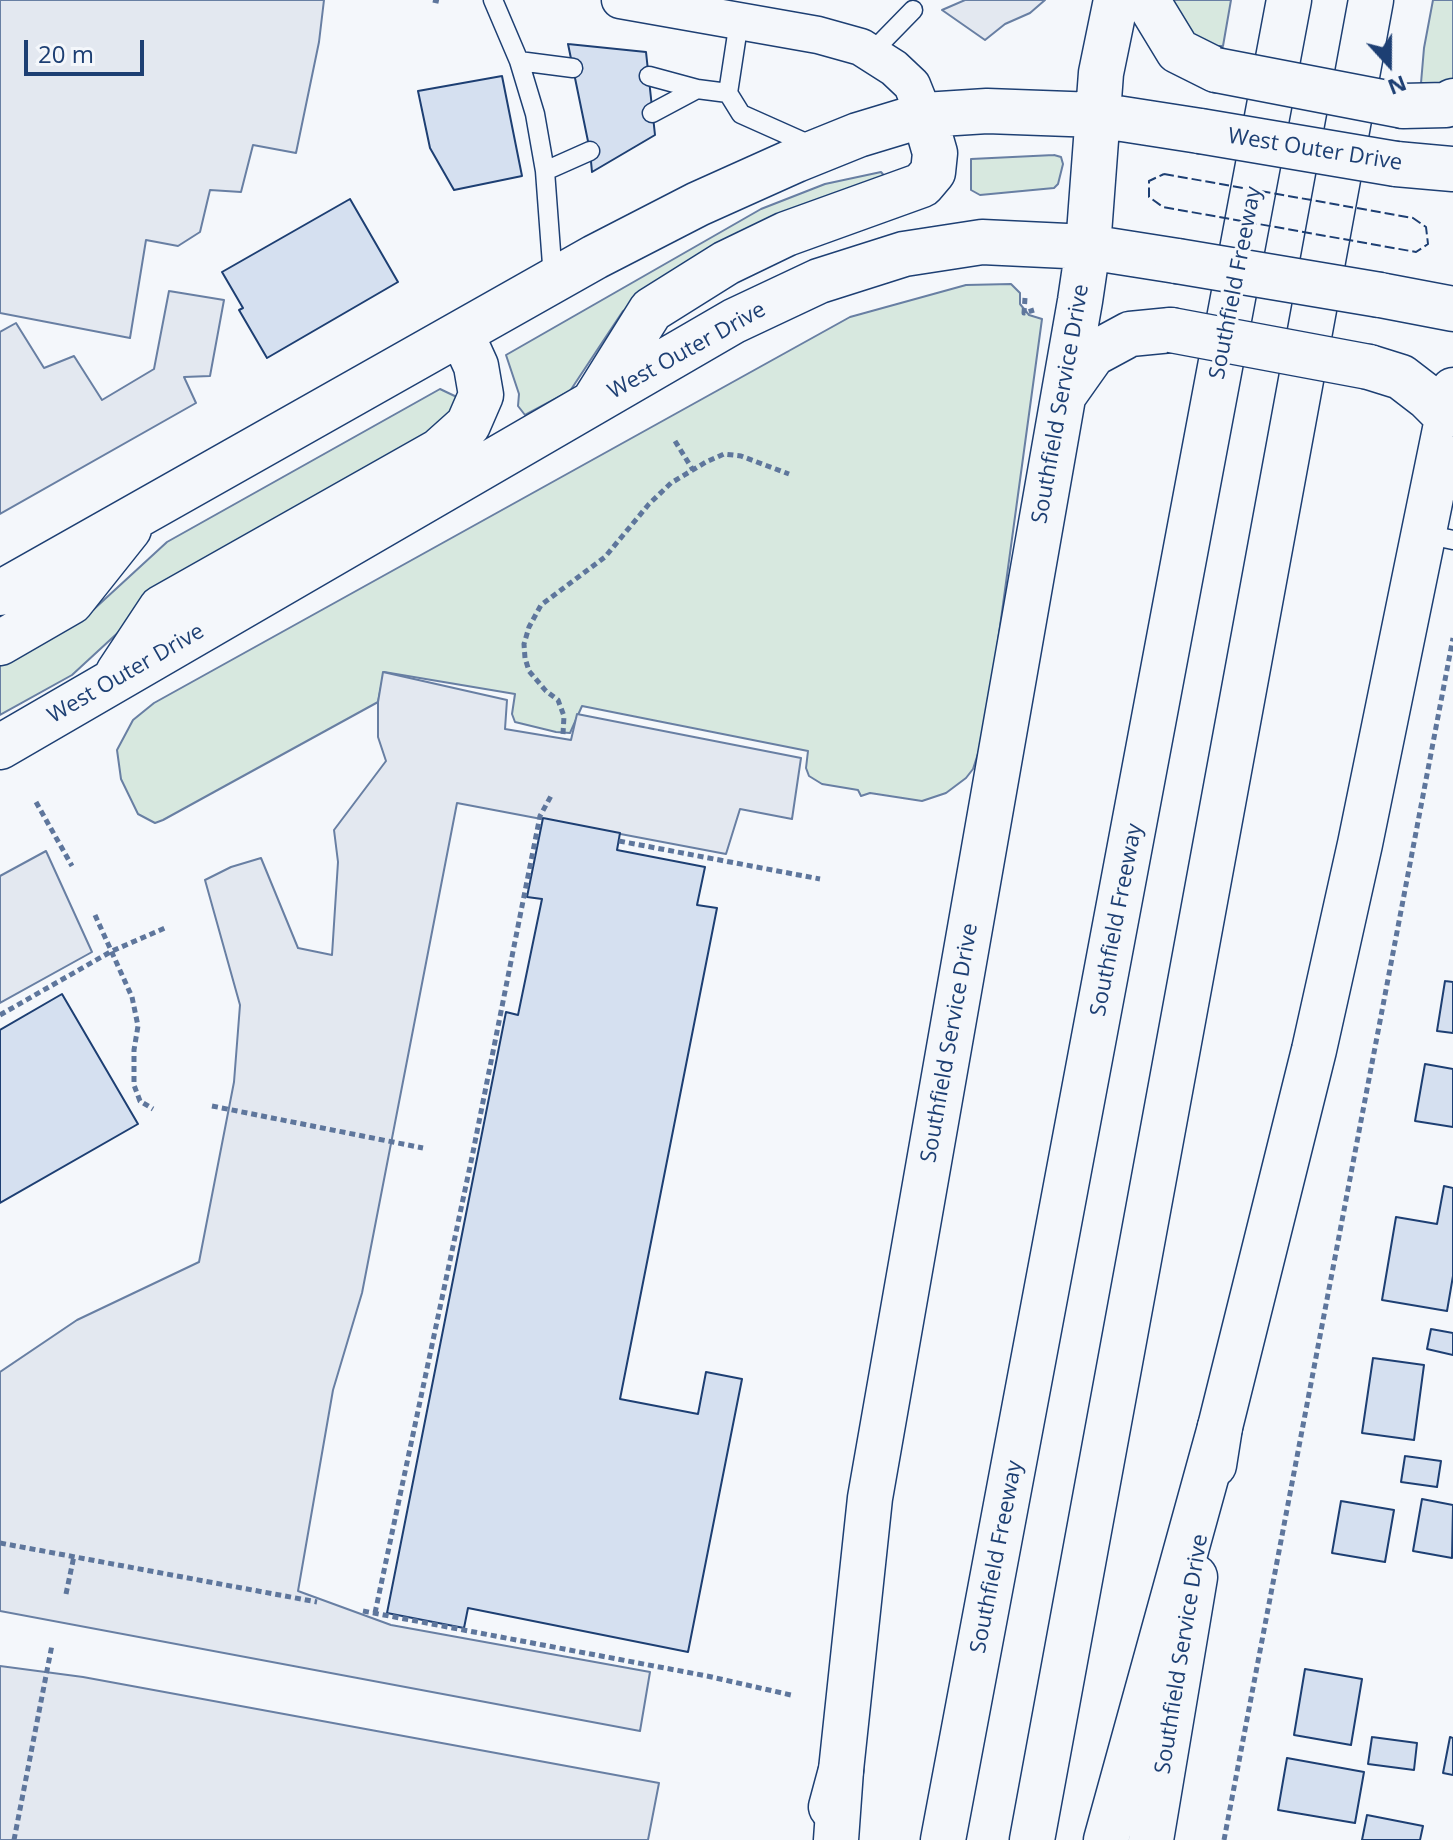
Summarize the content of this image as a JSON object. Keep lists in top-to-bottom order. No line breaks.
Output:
{"streets":{"main road":["West Outer Drive","Southfield Freeway","Southfield Service Drive"]},"crossings":[["West Outer Drive","Southfield Service Drive"]],"scale_bar":"20 m","north":"bottom"}
